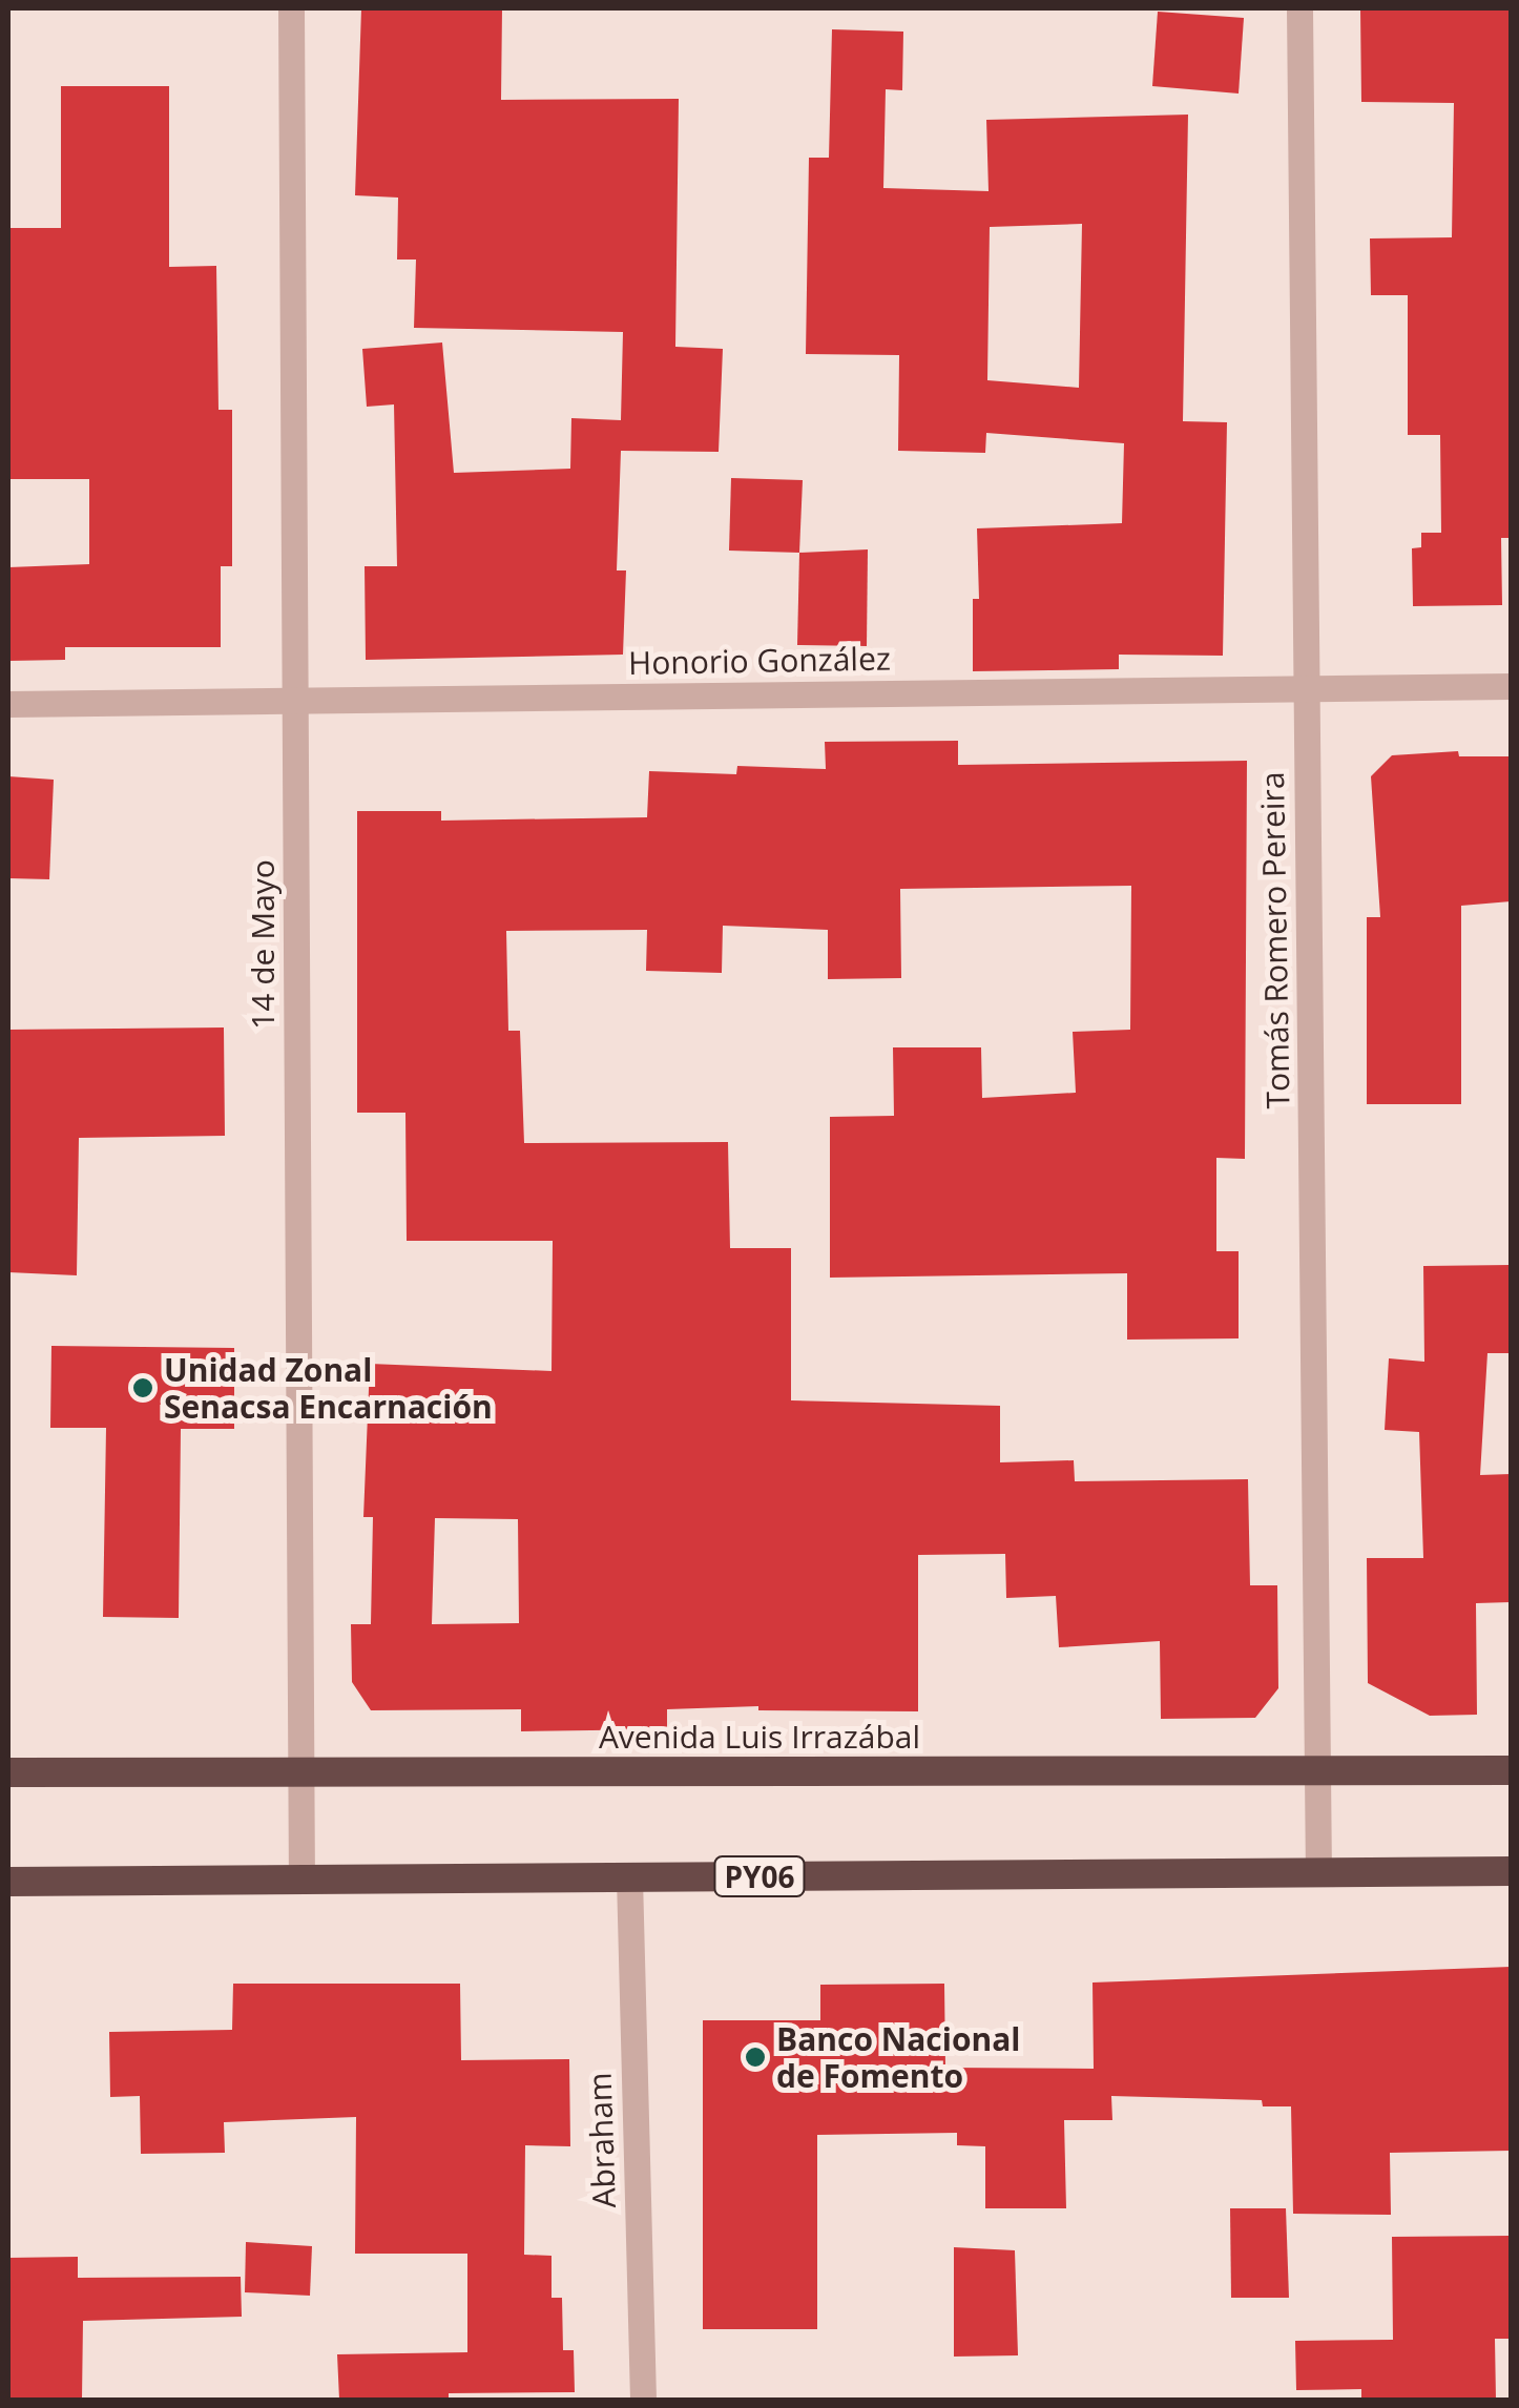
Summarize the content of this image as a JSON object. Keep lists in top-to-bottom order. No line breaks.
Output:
{"streets":{"highway":["Avenida Luis Irrazábal","PY06"],"street":["Honorio González","Tomás Romero Pereira","14 de Mayo","Abraham"]},"crossings":[["Honorio González","Tomás Romero Pereira"],["Honorio González","14 de Mayo"],["Tomás Romero Pereira","Avenida Luis Irrazábal"],["Tomás Romero Pereira","PY06"],["14 de Mayo","Avenida Luis Irrazábal"],["14 de Mayo","PY06"],["PY06","Abraham"]],"places":["Unidad Zonal Senacsa Encarnación","Banco Nacional de Fomento"]}
